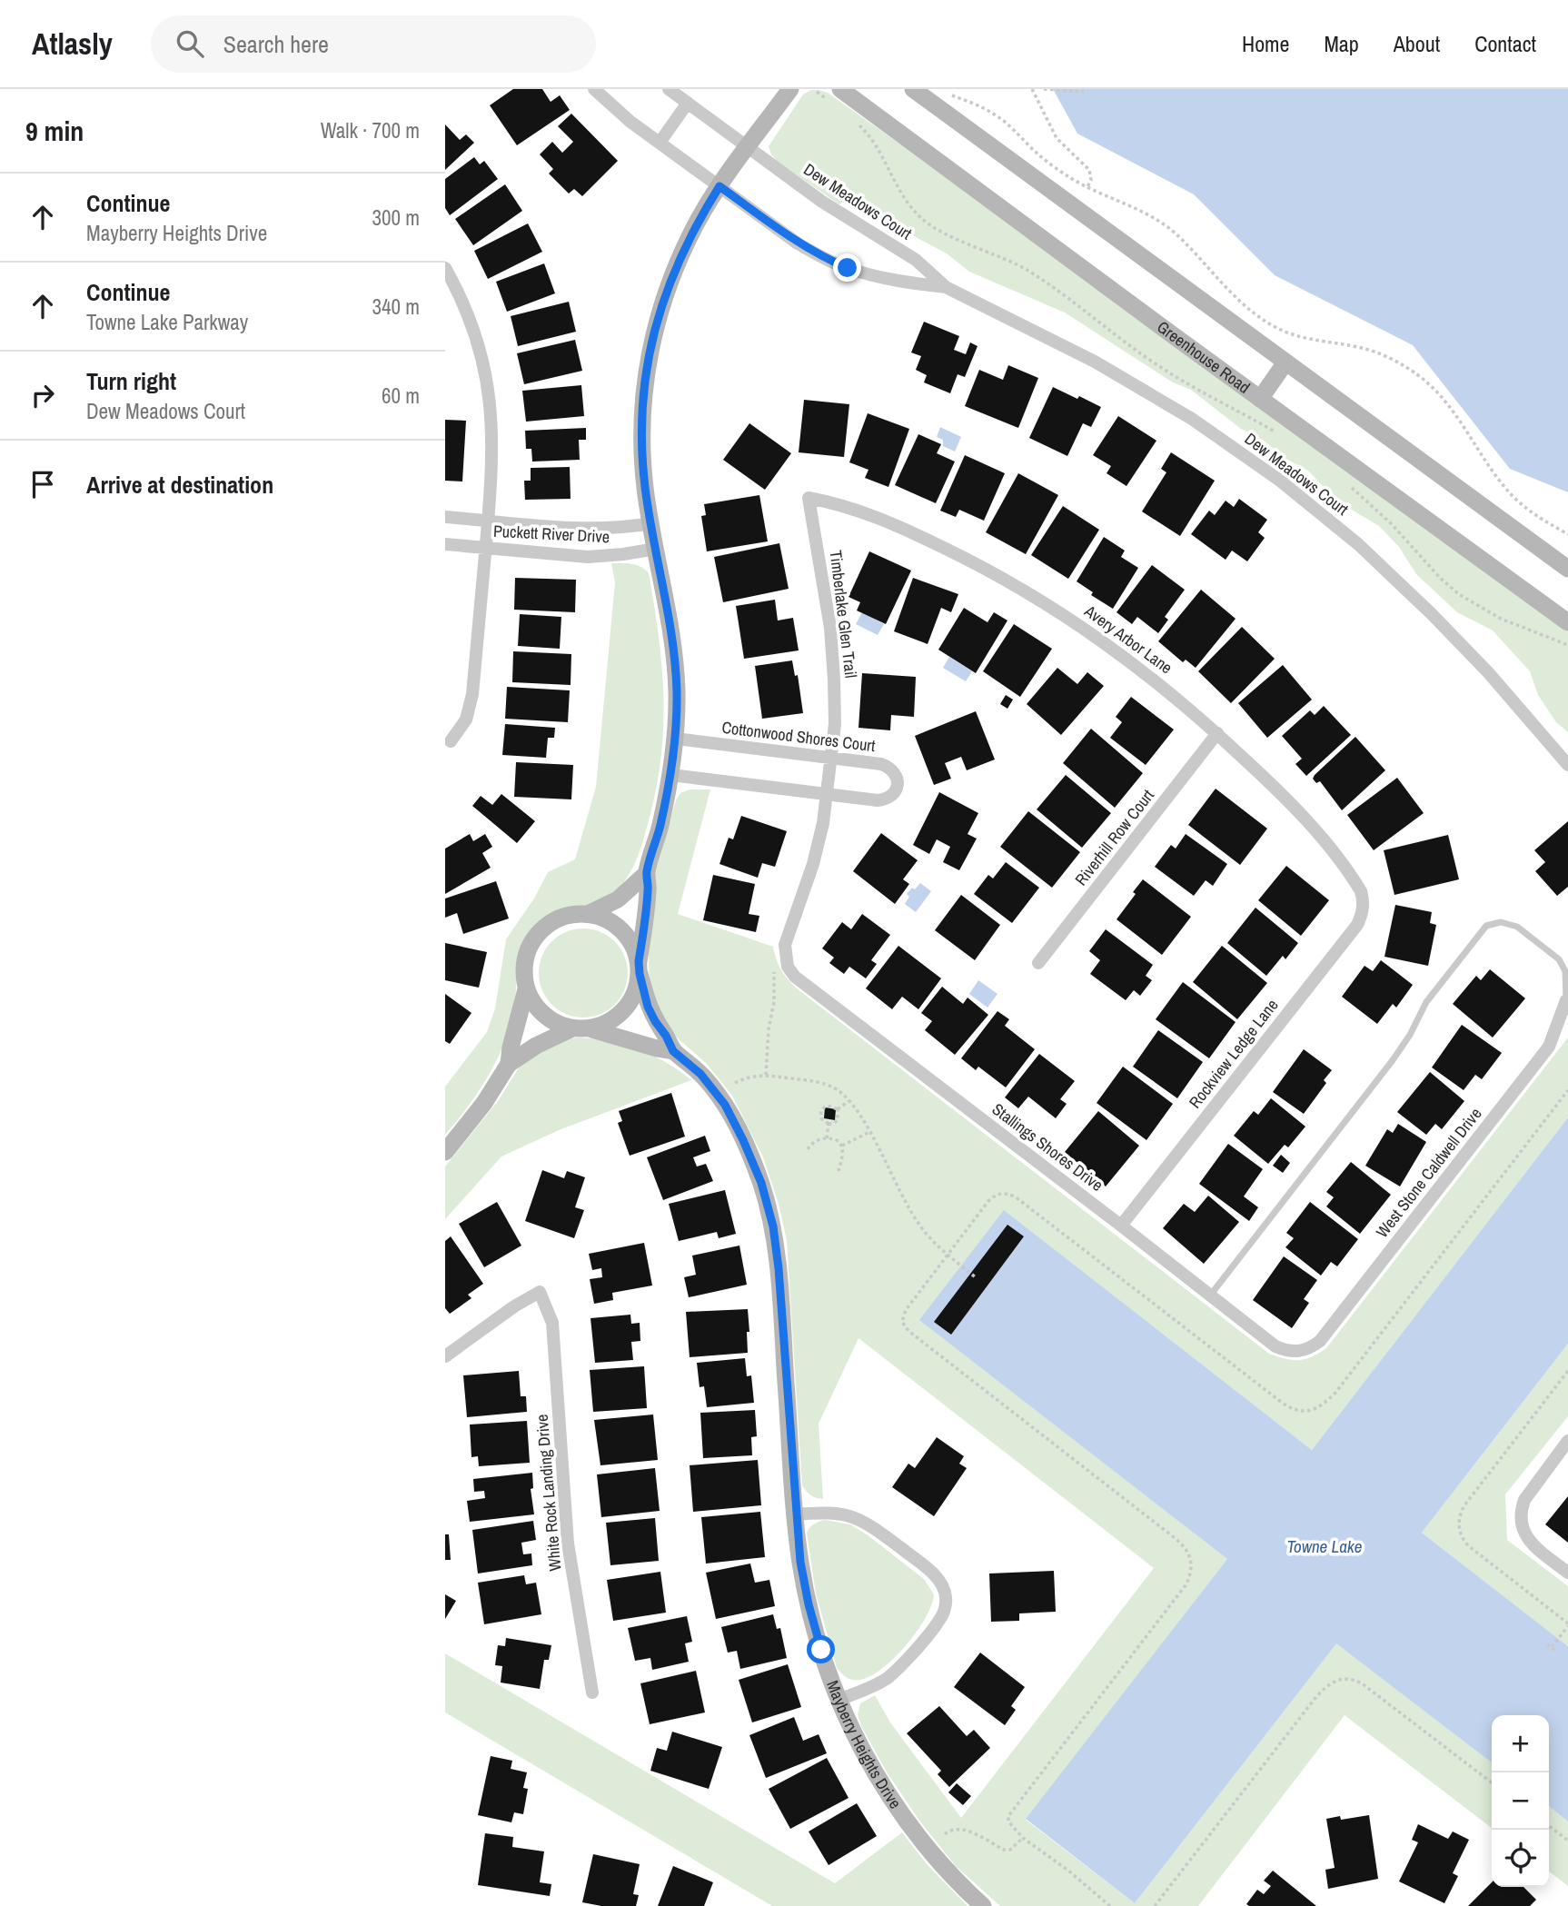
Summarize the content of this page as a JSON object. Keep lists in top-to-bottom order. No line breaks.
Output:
{"streets":{"street":["Dew Meadows Court","Greenhouse Road","Puckett River Drive","Timberlake Glen Trail","Avery Arbor Lane","Cottonwood Shores Court","Riverhill Row Court","Rockview Ledge Lane","Stallings Shores Drive","West Stone Caldwell Drive","White Rock Landing Drive","Mayberry Heights Drive"]},"crossings":[["Timberlake Glen Trail","Avery Arbor Lane"],["Timberlake Glen Trail","Cottonwood Shores Court"],["Timberlake Glen Trail","Stallings Shores Drive"],["Avery Arbor Lane","Riverhill Row Court"],["Avery Arbor Lane","Rockview Ledge Lane"],["Rockview Ledge Lane","Stallings Shores Drive"],["Stallings Shores Drive","West Stone Caldwell Drive"]],"water":["Towne Lake"],"page":{"header":"Atlasly","search":"Search here","nav":["Home","Map","About","Contact"],"heading":["9 min","Walk · 700 m"],"list":[["Continue","Mayberry Heights Drive","300 m"],["Continue","Towne Lake Parkway","340 m"],["Turn right","Dew Meadows Court","60 m"],"Arrive at destination"],"map_buttons":["+","−"]}}
